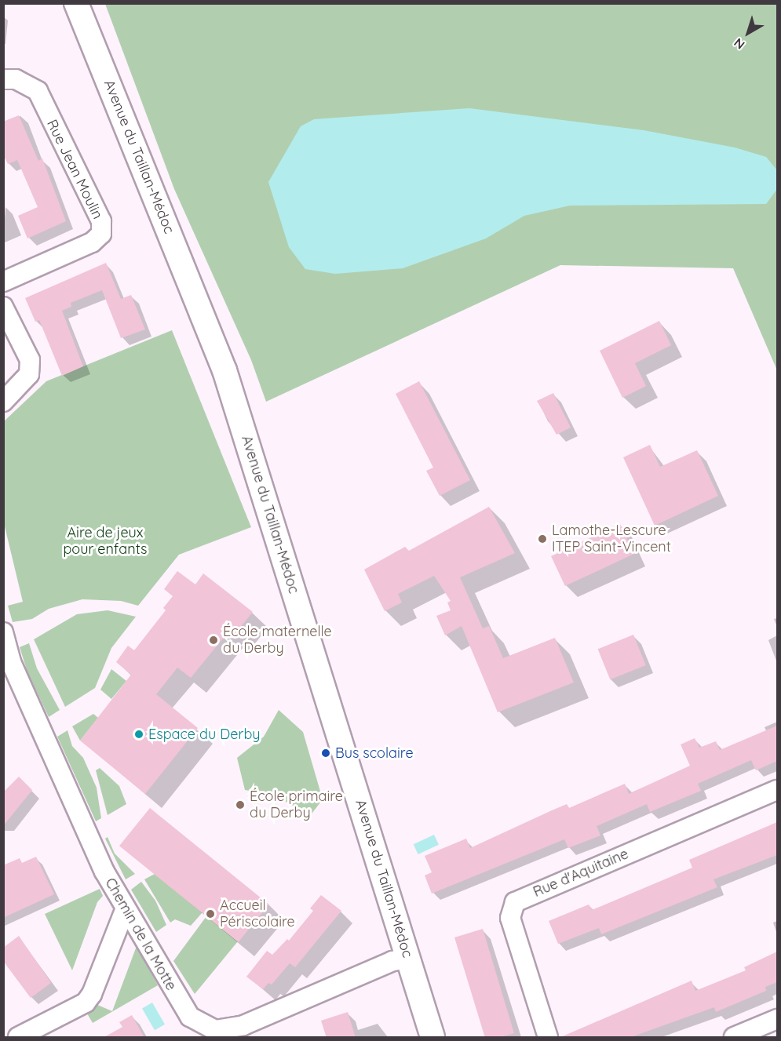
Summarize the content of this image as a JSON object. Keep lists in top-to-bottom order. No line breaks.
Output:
{"streets":{"street":["Avenue du Taillan-Médoc","Rue Jean Moulin","Rue d'Aquitaine","Chemin de la Motte"]},"crossings":[["Avenue du Taillan-Médoc","Chemin de la Motte"]],"parks":["Aire de jeux pour enfants"],"places":["Lamothe-Lescure ITEP Saint-Vincent","École maternelle du Derby","Espace du Derby","Bus scolaire","École primaire du Derby","Accueil Périscolaire"],"north":"bottom left"}
